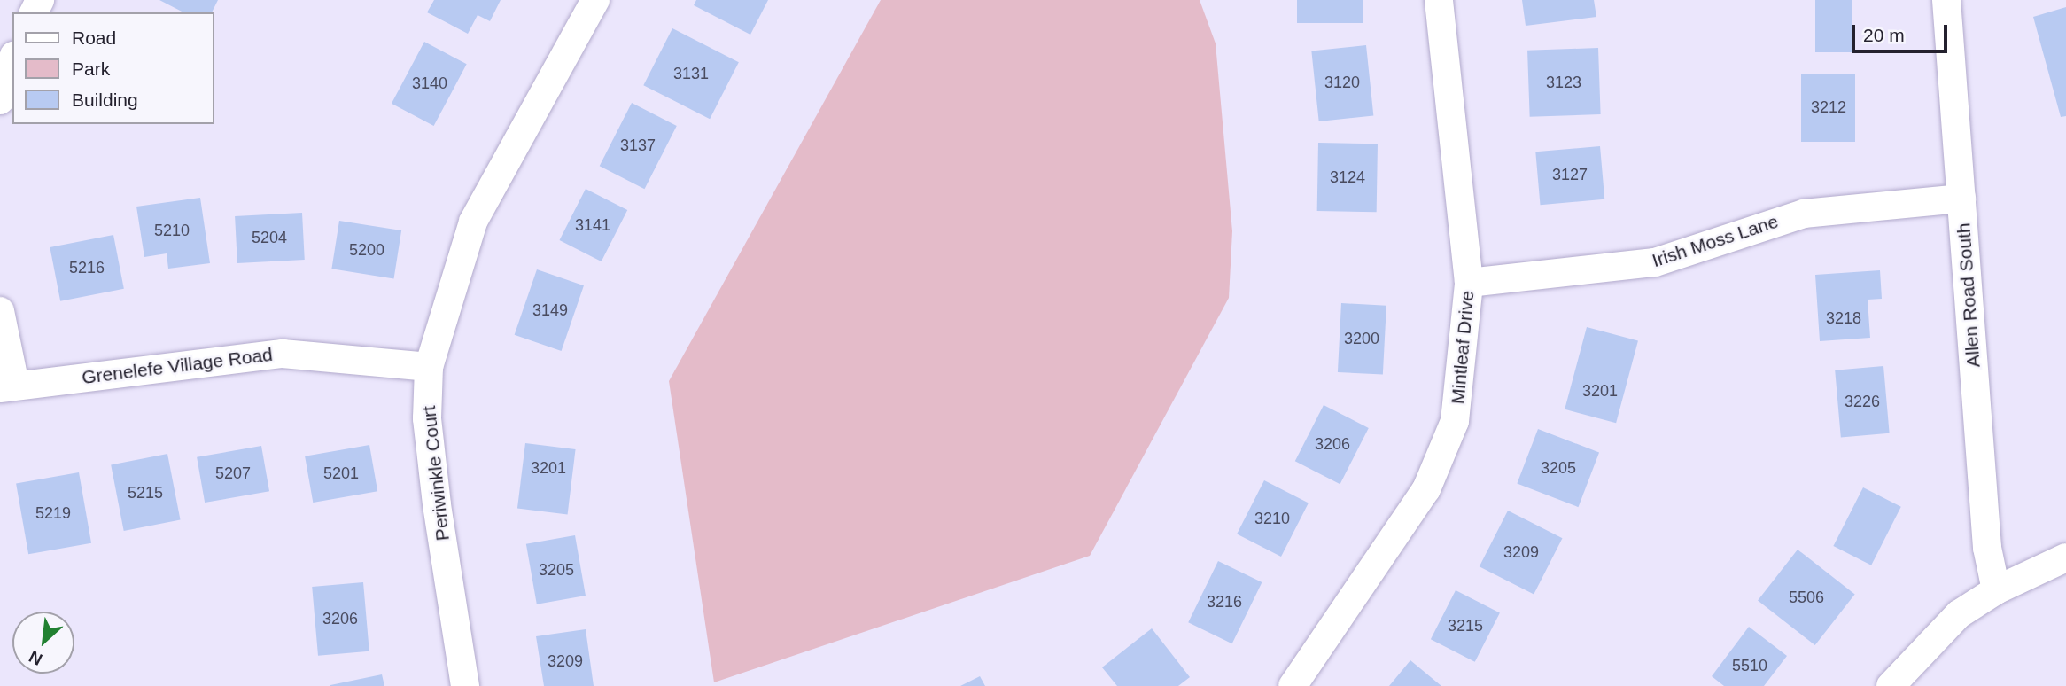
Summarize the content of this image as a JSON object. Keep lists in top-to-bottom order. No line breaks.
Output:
{"streets":{"street":["Irish Moss Lane","Allen Road South","Mintleaf Drive","Grenelefe Village Road","Periwinkle Court"]},"crossings":[["Irish Moss Lane","Allen Road South"],["Irish Moss Lane","Mintleaf Drive"],["Grenelefe Village Road","Periwinkle Court"]],"house_numbers":["3131","3120","3123","3140","3212","3137","3127","3124","3141","5210","5204","5200","5216","3149","3218","3200","3201","3226","3206","3201","3205","5207","5201","5215","5219","3210","3209","3205","5506","3216","3206","3215","3209","5510"],"legend":["Road","Park","Building"],"scale_bar":"20 m","north":"bottom left"}
